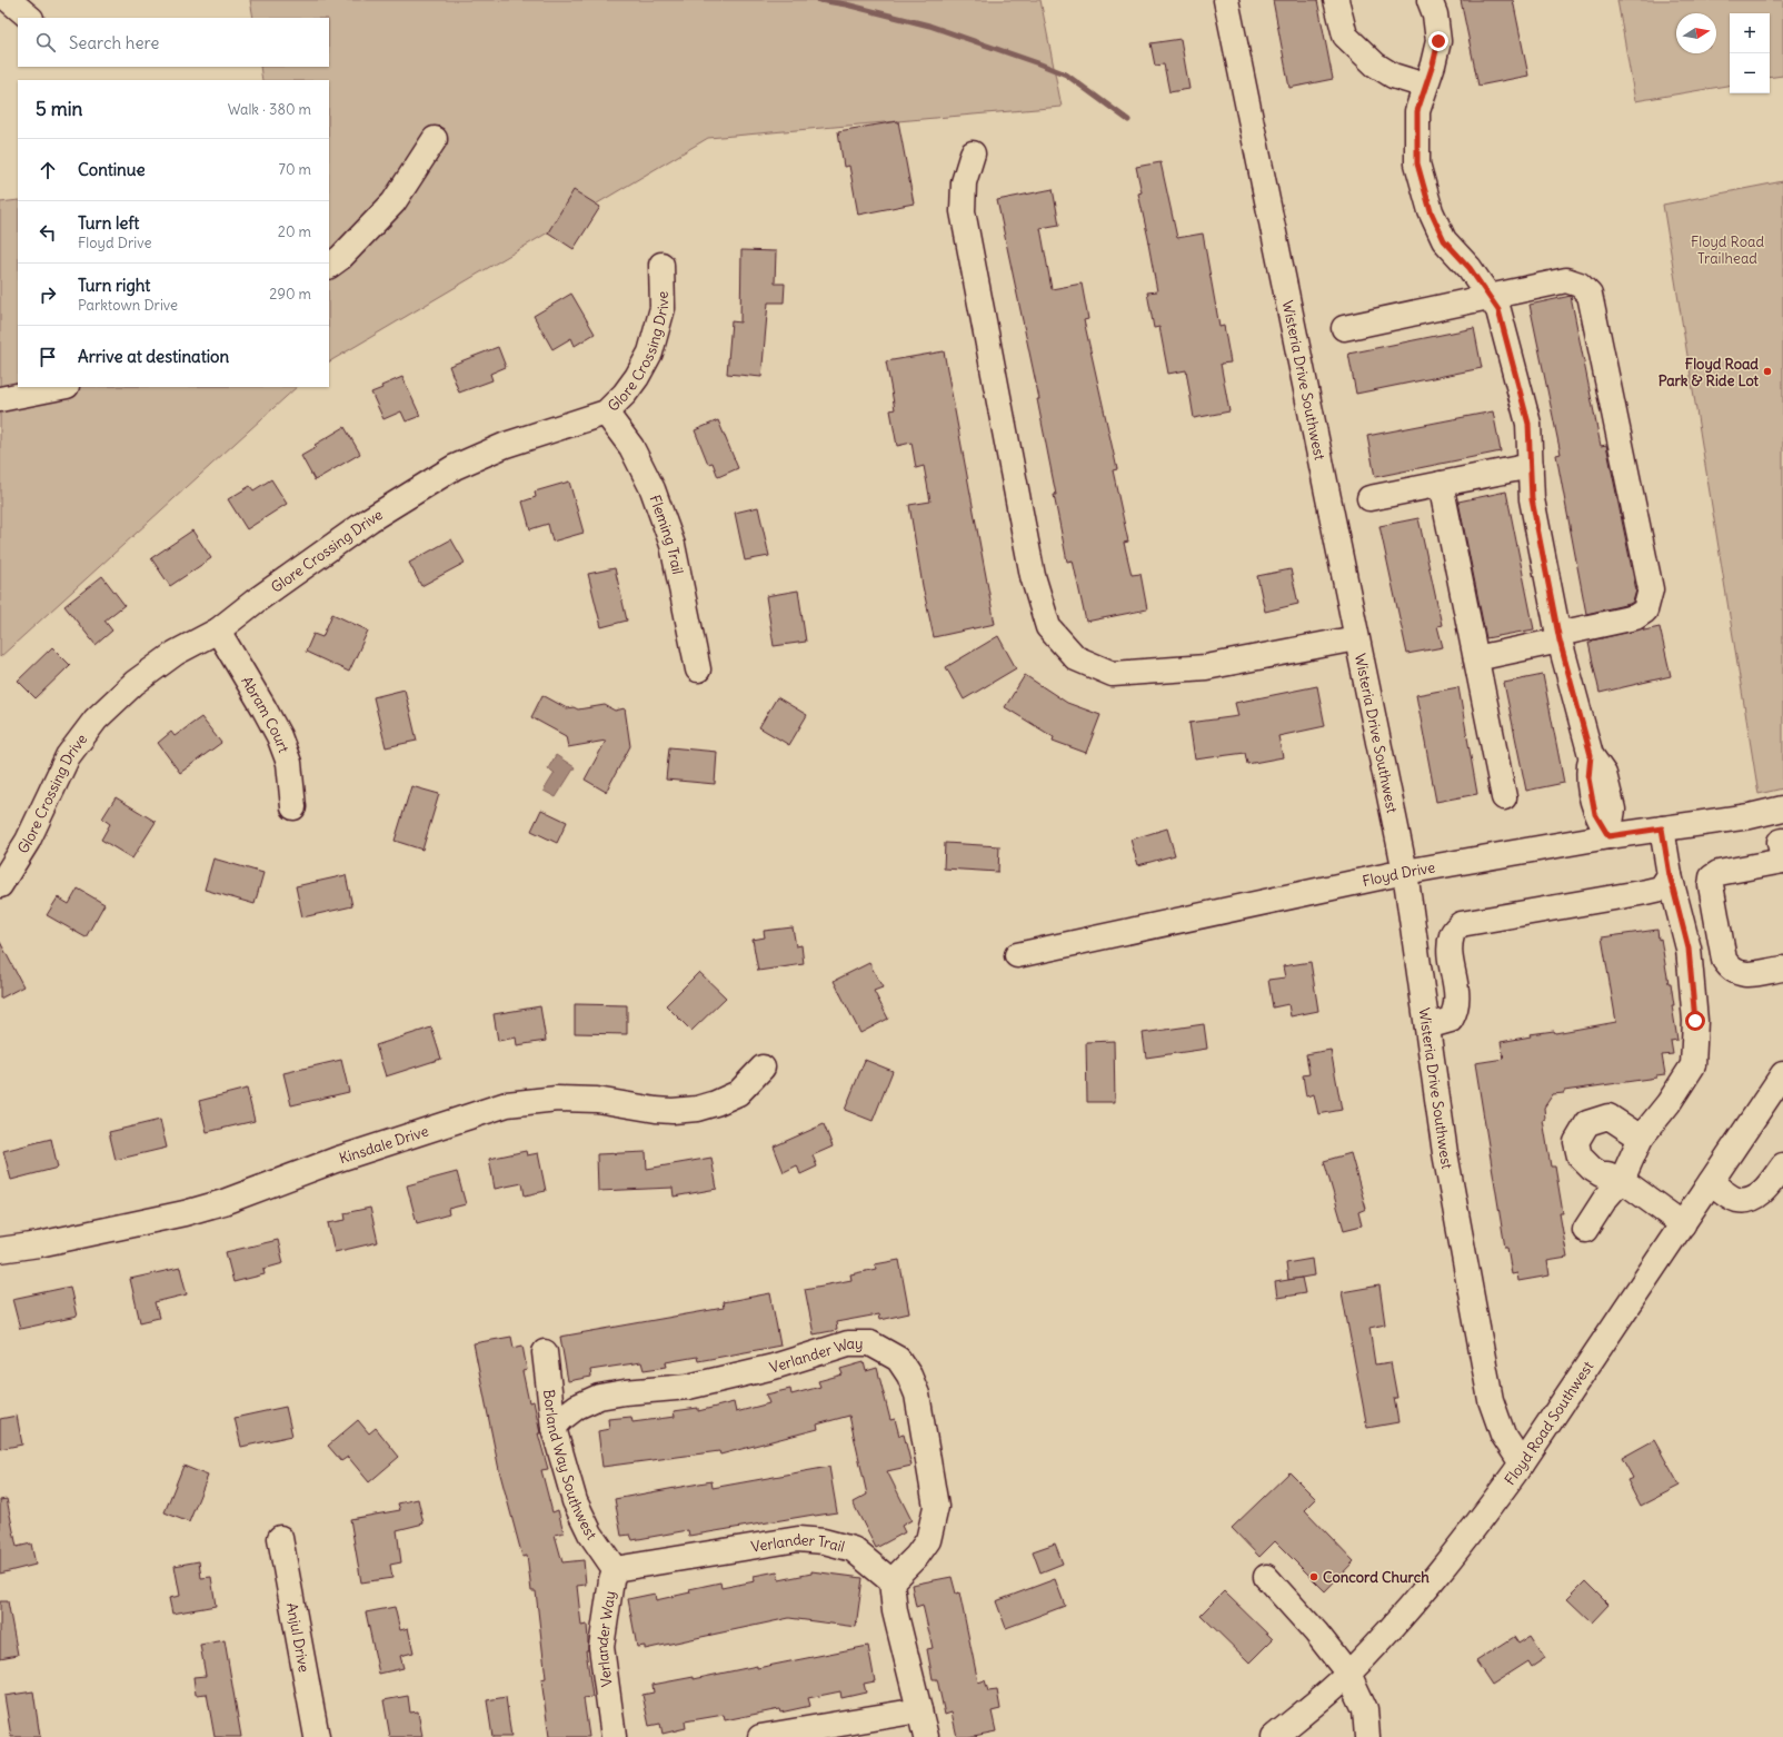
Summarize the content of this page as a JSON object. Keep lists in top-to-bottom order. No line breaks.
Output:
{"streets":{"street":["Glore Crossing Drive","Wisteria Drive Southwest","Fleming Trail","Abram Court","Floyd Drive","Kinsdale Drive","Verlander Way","Floyd Road Southwest","Borland Way Southwest","Verlander Trail","Anjul Drive"]},"crossings":[["Glore Crossing Drive","Fleming Trail"],["Glore Crossing Drive","Abram Court"],["Wisteria Drive Southwest","Floyd Drive"],["Wisteria Drive Southwest","Floyd Road Southwest"],["Verlander Way","Borland Way Southwest"],["Verlander Way","Verlander Trail"],["Borland Way Southwest","Verlander Trail"]],"parks":["Floyd Road Trailhead"],"places":["Floyd Road Park & Ride Lot","Concord Church"],"north":"right","page":{"map_buttons":["+","−"],"search":"Search here","heading":["5 min","Walk · 380 m"],"list":[["Continue","70 m"],["Turn left","Floyd Drive","20 m"],["Turn right","Parktown Drive","290 m"],"Arrive at destination"]}}
